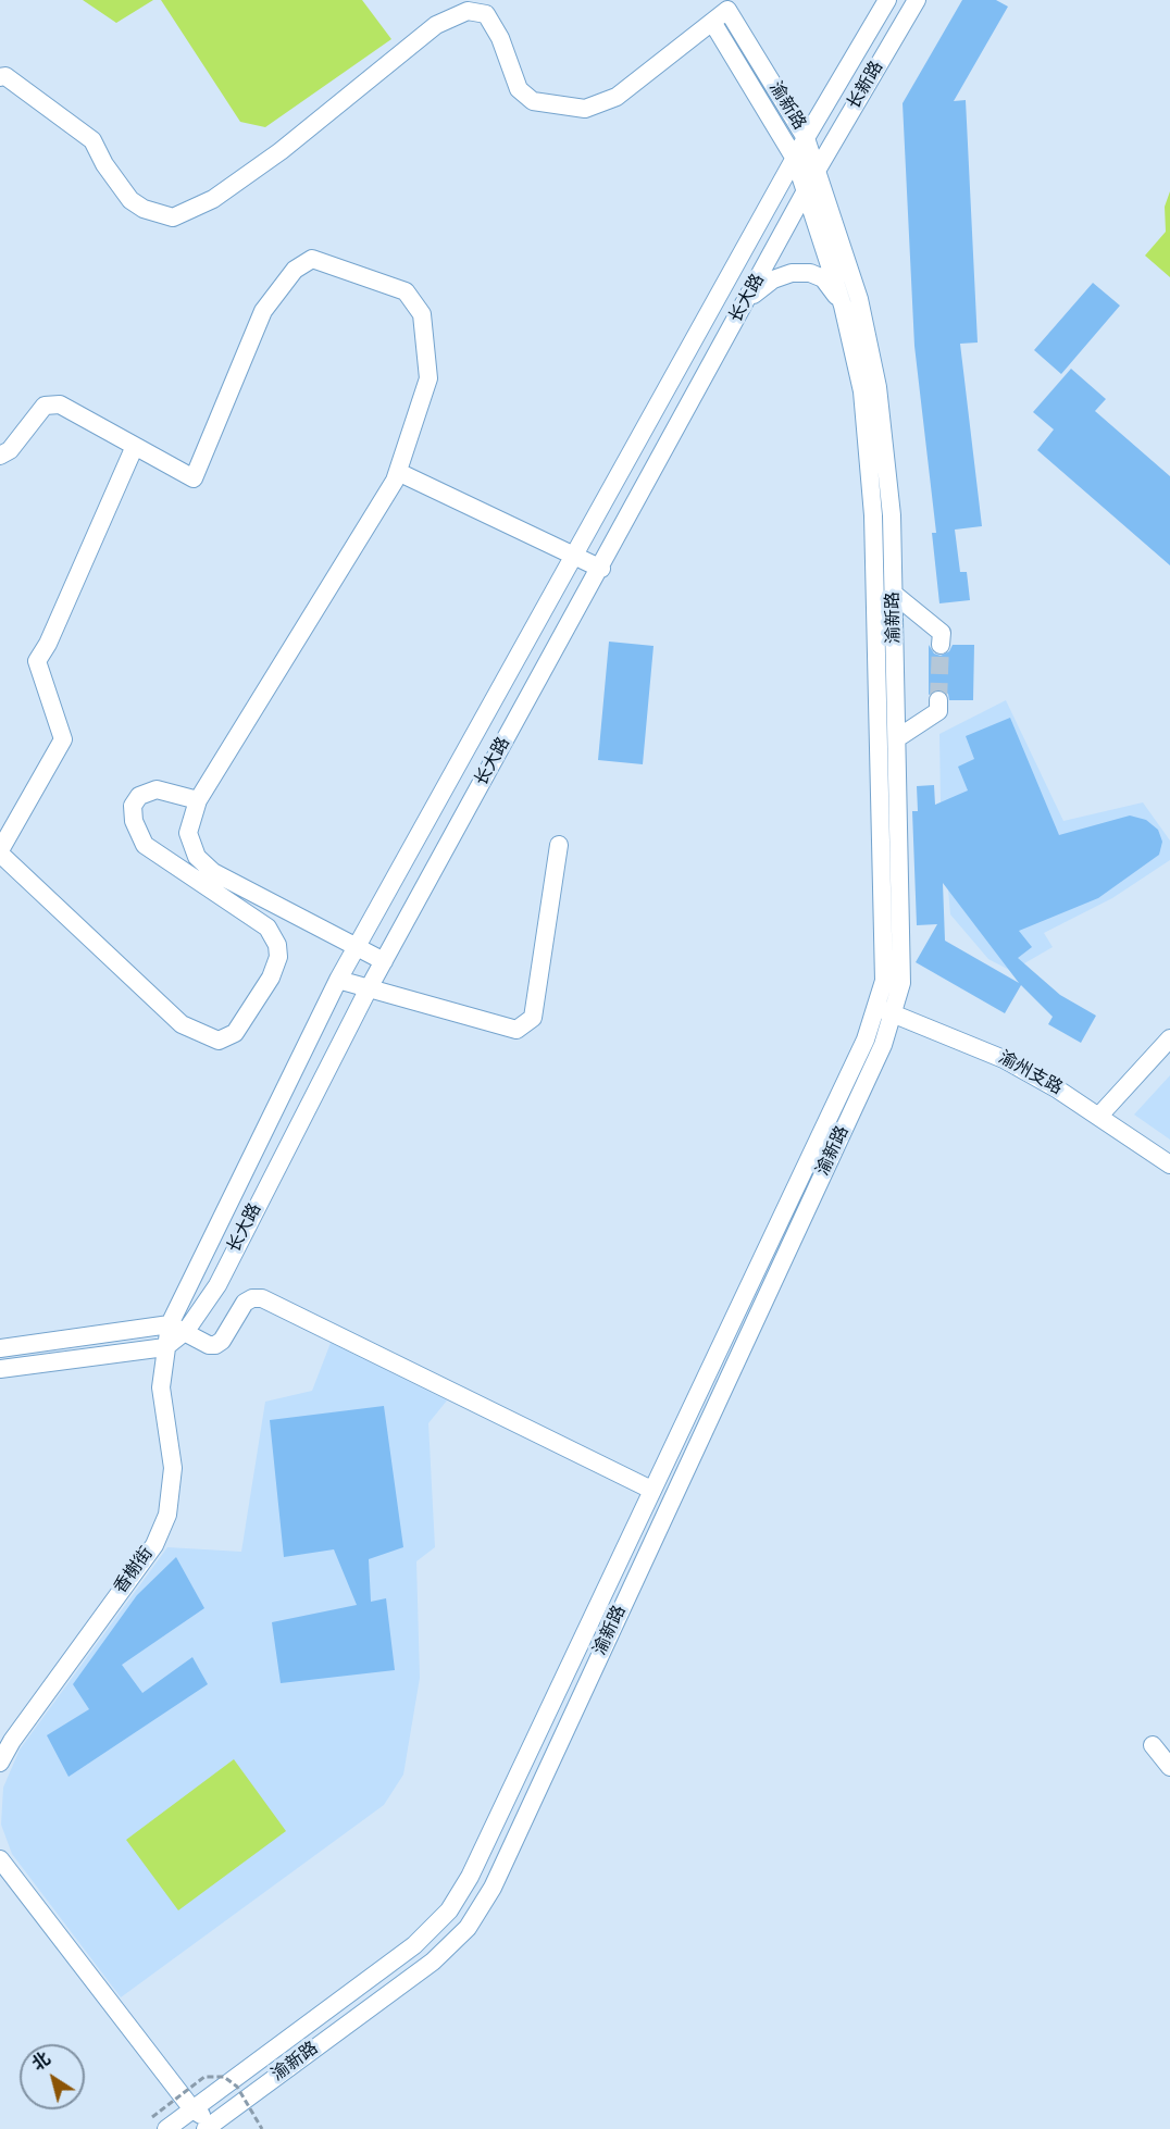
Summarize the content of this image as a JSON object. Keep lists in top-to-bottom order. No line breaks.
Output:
{"streets":{"street":["长新路","渝新路","长大路","渝州支路","香榭街"]},"crossings":[["长新路","渝新路"],["长新路","长大路"],["渝新路","长大路"],["渝新路","渝州支路"],["长大路","香榭街"]],"north":"top left"}
